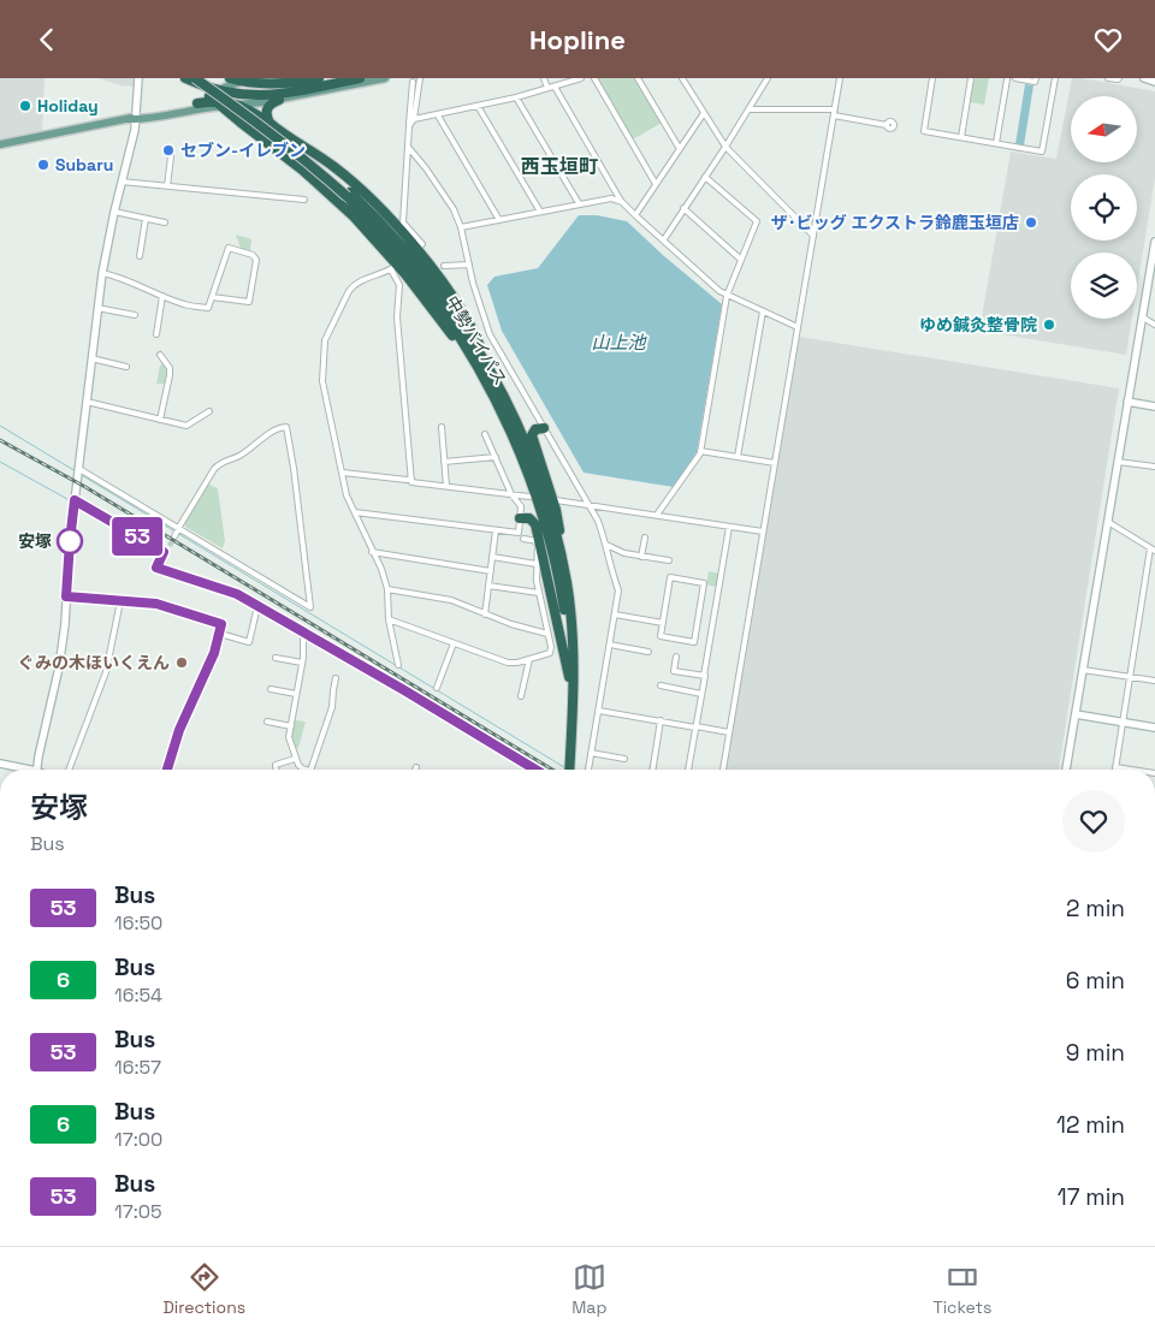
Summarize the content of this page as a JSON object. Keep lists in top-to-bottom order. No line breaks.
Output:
{"streets":{"highway":["中勢バイパス"]},"districts":["西玉垣町"],"water":["山上池"],"places":["Holiday","セブン-イレブン","Subaru","ザ･ビッグ エクストラ鈴鹿玉垣店","ゆめ鍼灸整骨院","安塚","ぐみの木ほいくえん"],"lines":["bus line 53"],"north":"left","page":{"header":"Hopline","on_map":"53","heading":["安塚","Bus"],"list":[{"mark":"53","name":"Bus","note":"16:50","value":"2 min"},{"mark":"6","name":"Bus","note":"16:54","value":"6 min"},{"mark":"53","name":"Bus","note":"16:57","value":"9 min"},{"mark":"6","name":"Bus","note":"17:00","value":"12 min"},{"mark":"53","name":"Bus","note":"17:05","value":"17 min"}],"tabs":["Directions","Map","Tickets"]}}
